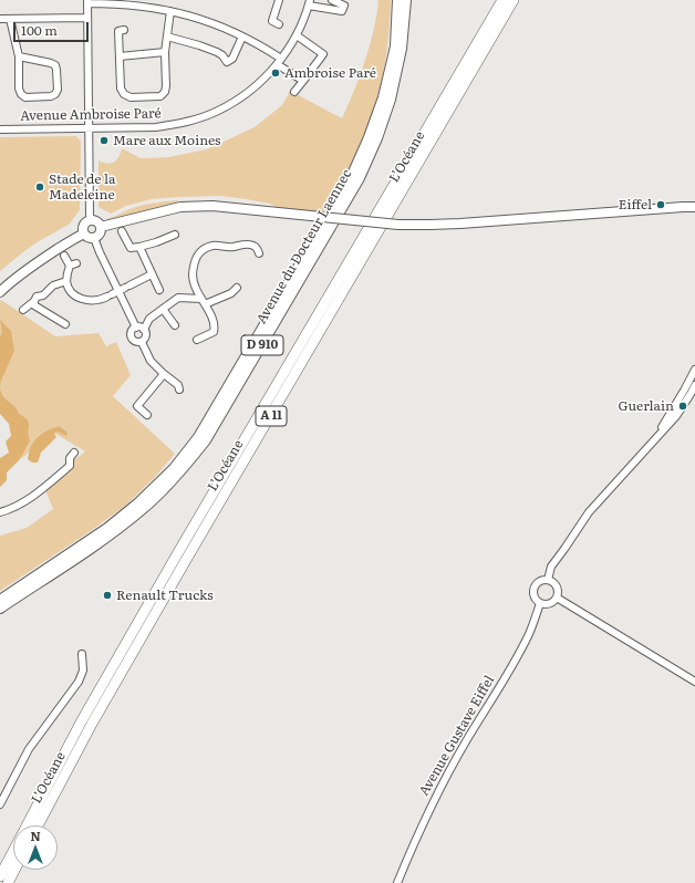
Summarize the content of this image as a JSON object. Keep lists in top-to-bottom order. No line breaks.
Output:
{"streets":{"highway":["L’Océane","A 11"],"main road":["Avenue du Docteur Laennec","D 910"],"street":["Avenue Ambroise Paré","Avenue Gustave Eiffel"]},"places":["Ambroise Paré","Mare aux Moines","Stade de la Madeleine","Eiffel","Guerlain","Renault Trucks"],"scale_bar":"100 m","north":"top"}
